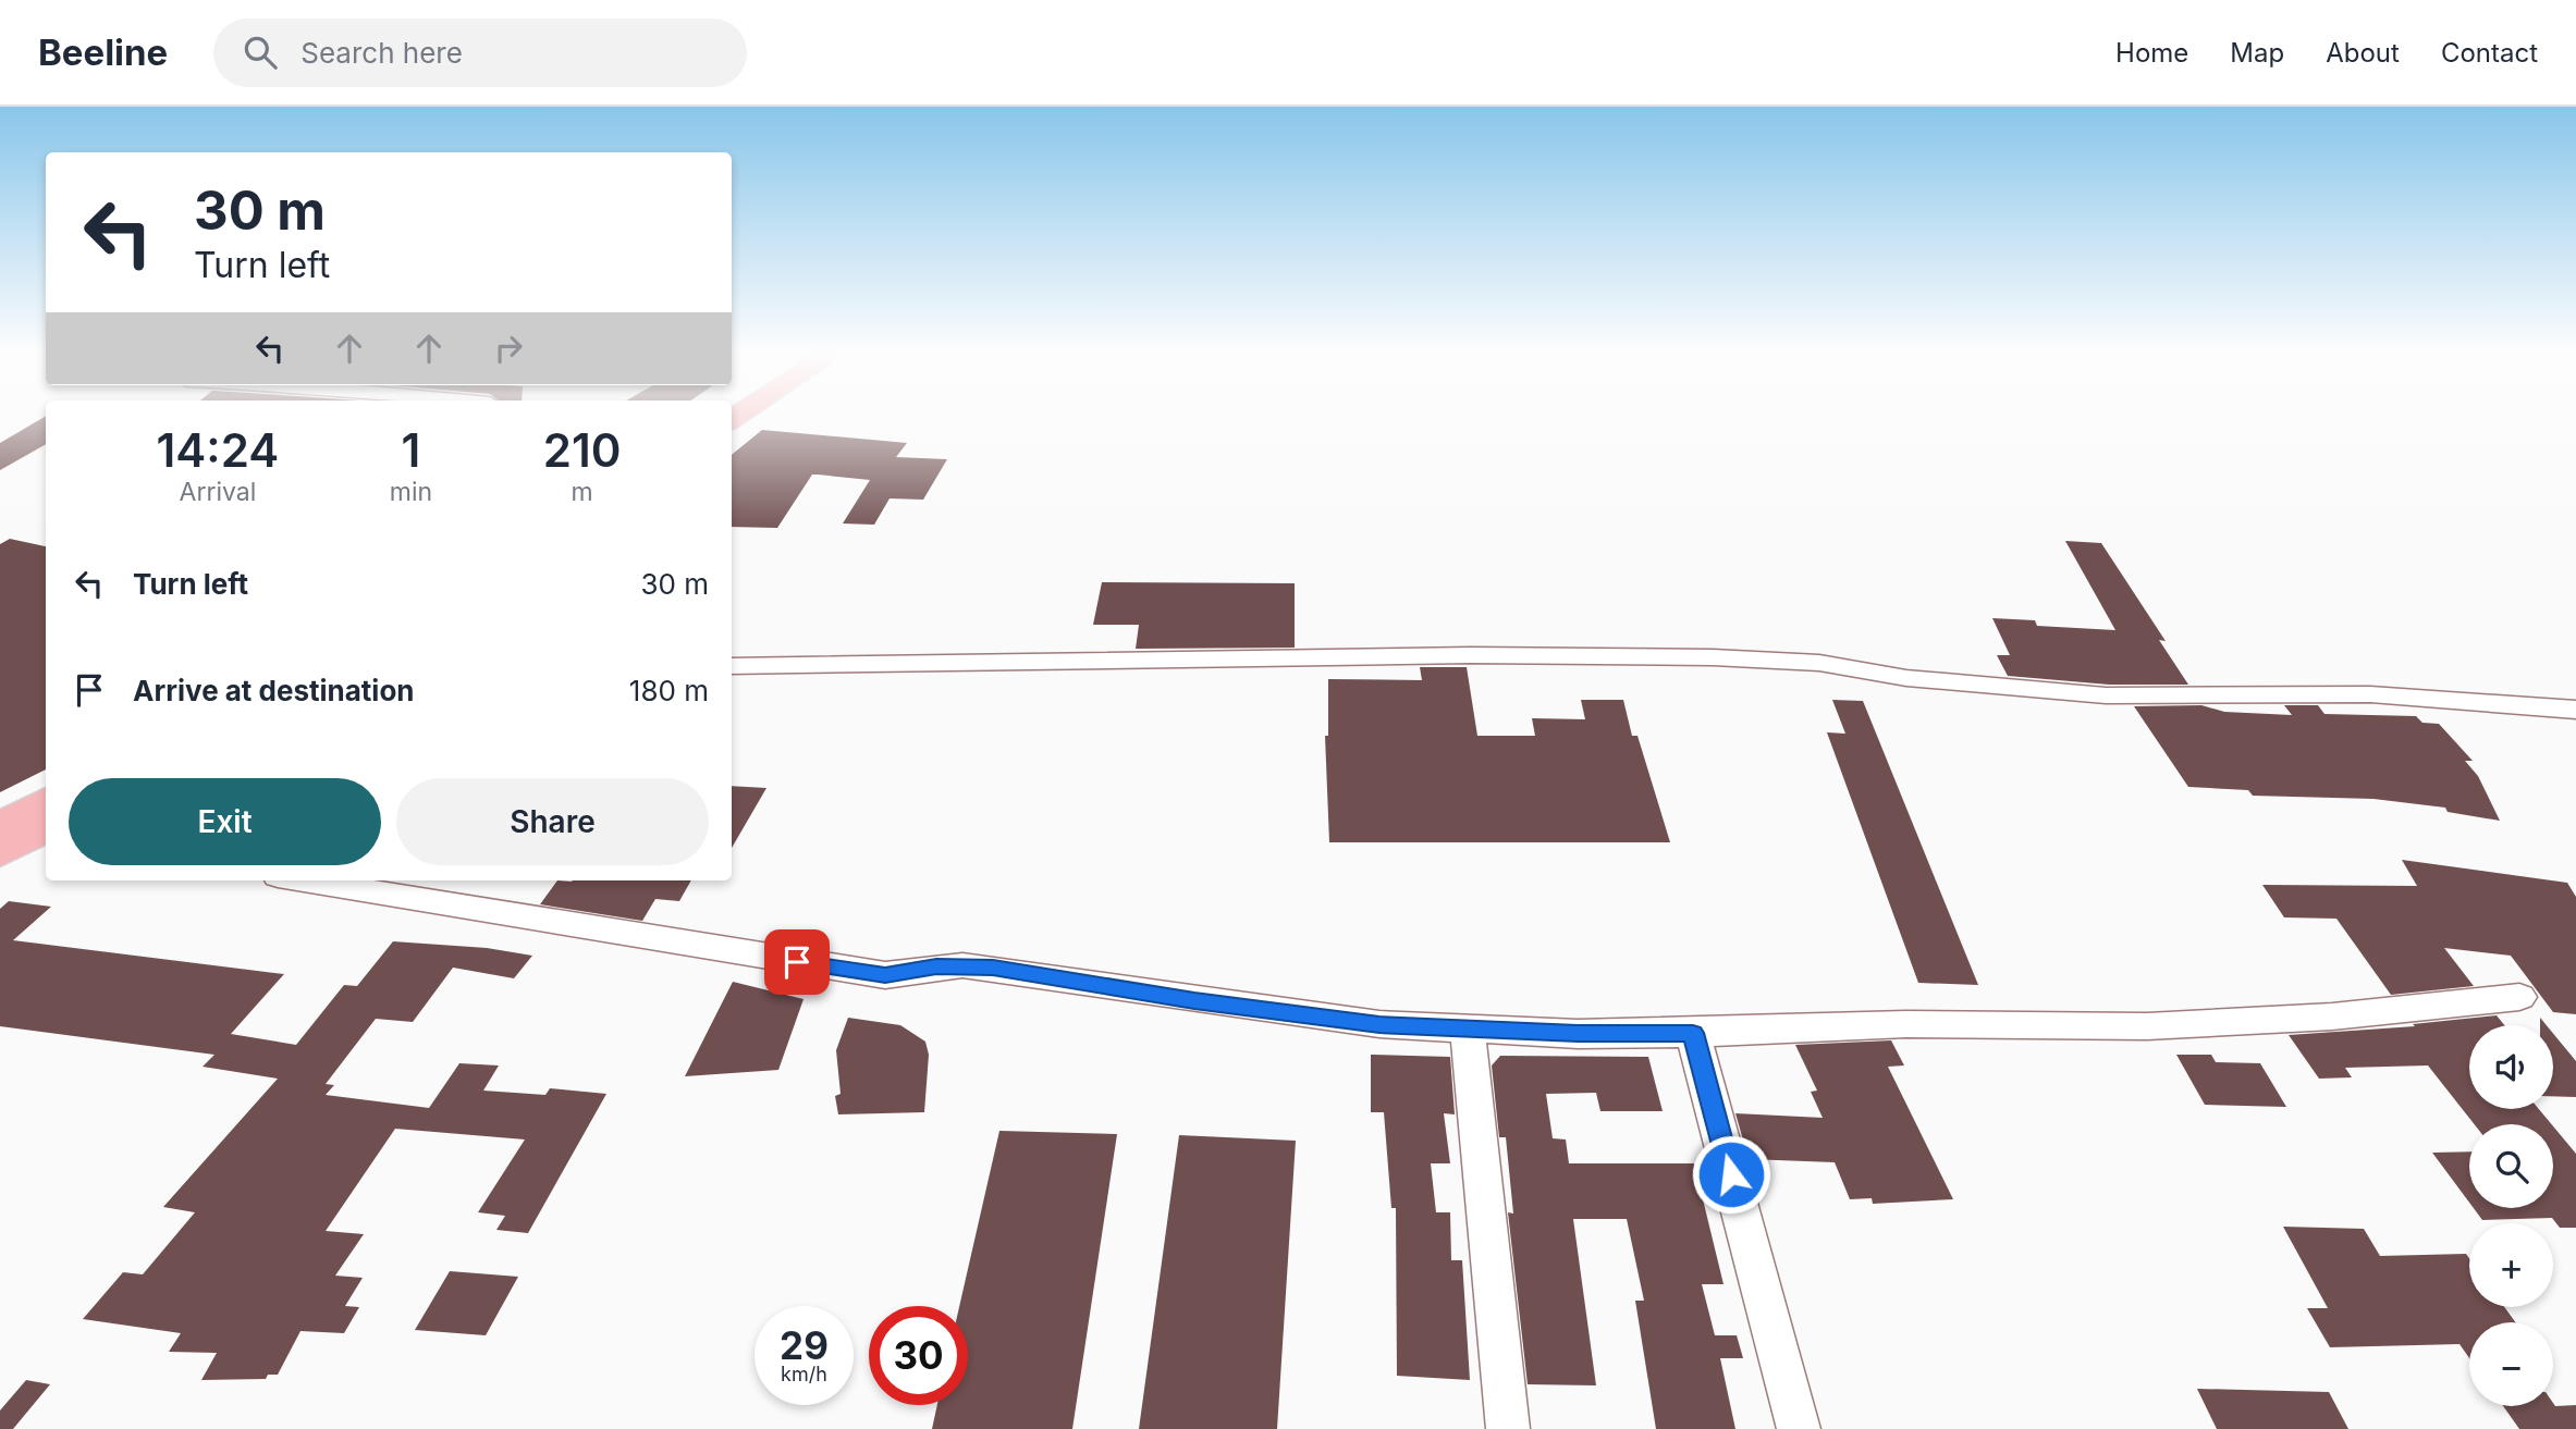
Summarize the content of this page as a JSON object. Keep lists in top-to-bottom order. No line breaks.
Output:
{"page":{"header":"Beeline","search":"Search here","nav":["Home","Map","About","Contact"],"turn":["30 m","Turn left"],"eta":["14:24","Arrival","1","min","210","m"],"list":[{"name":"Turn left","value":"30 m"},{"name":"Arrive at destination","value":"180 m"}],"buttons":["Exit","Share"],"map_buttons":["+","−"],"speed":"29 km/h","limit":"30"}}
